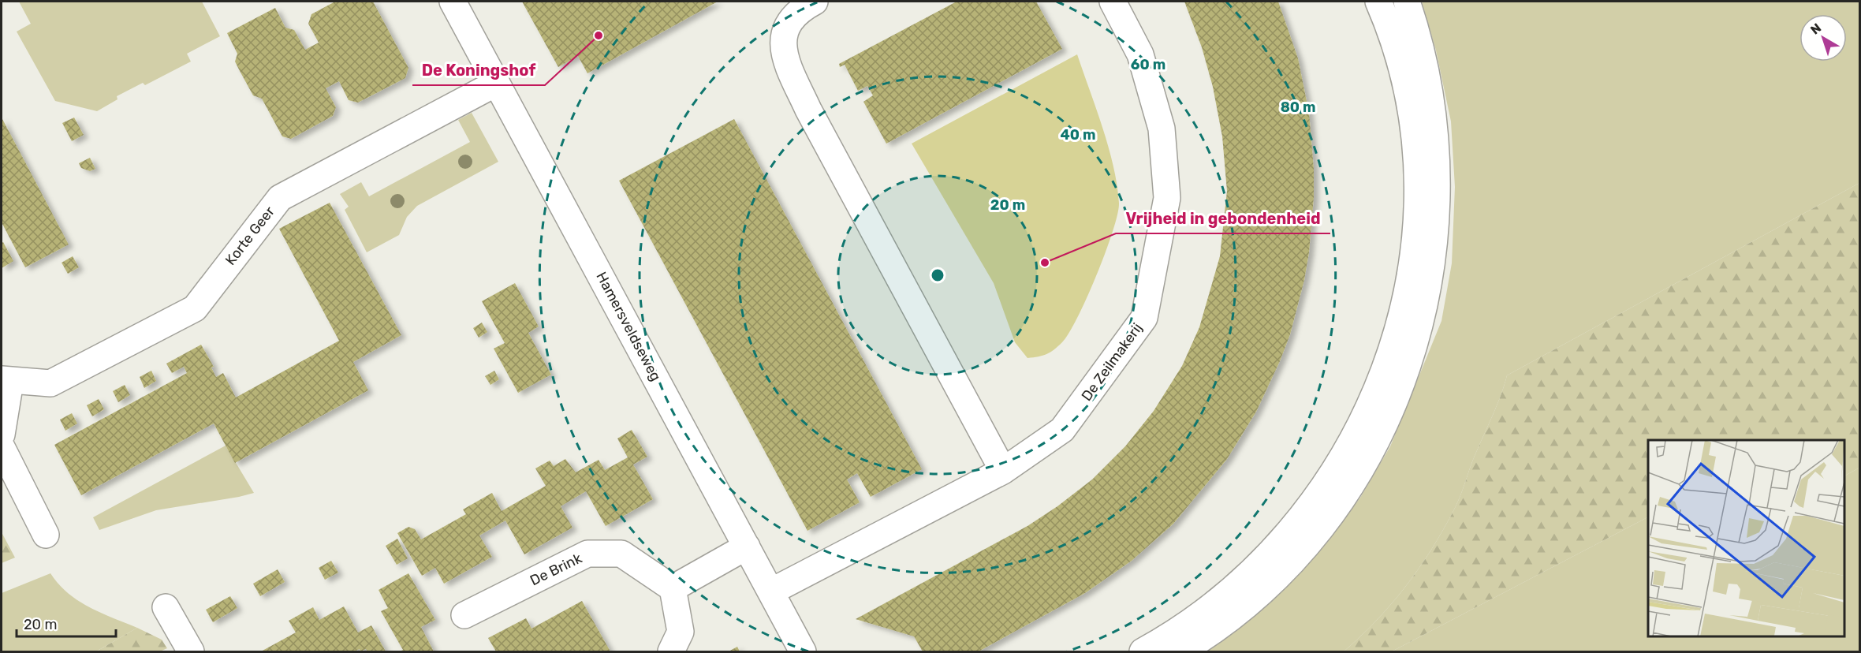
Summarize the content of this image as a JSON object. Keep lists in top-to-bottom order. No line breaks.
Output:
{"streets":{"street":["Korte Geer","Hamersveldseweg","De Zeilmakerij","De Brink"]},"crossings":[["Korte Geer","Hamersveldseweg"],["Hamersveldseweg","De Zeilmakerij"]],"places":["De Koningshof","Vrijheid in gebondenheid"],"scale_bar":"20 m","north":"top left","rings":["60 m","80 m","40 m","20 m"]}
